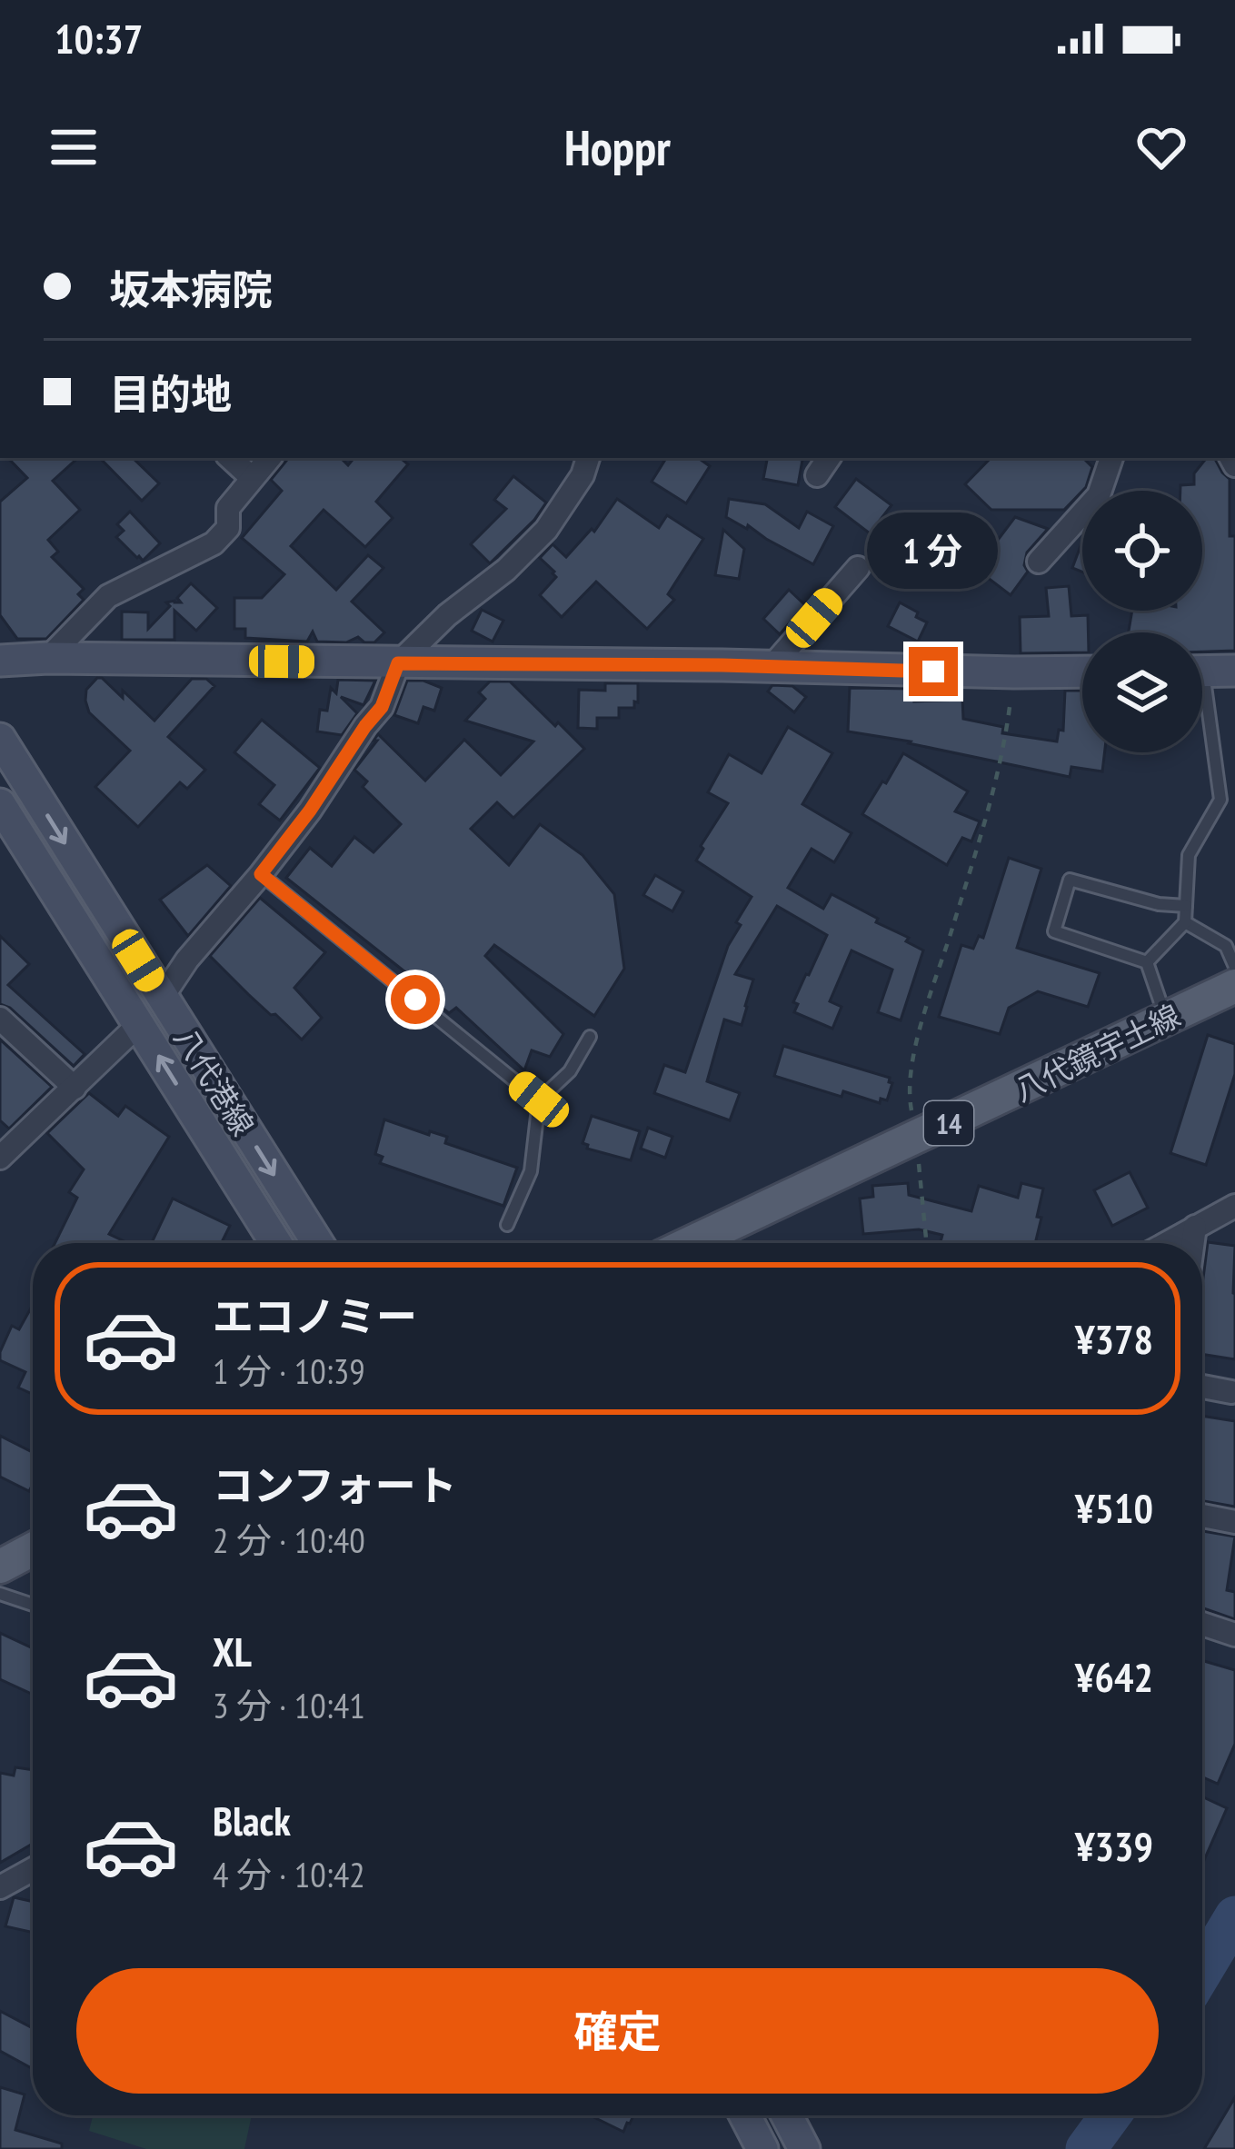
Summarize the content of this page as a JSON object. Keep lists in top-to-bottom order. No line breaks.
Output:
{"streets":{"main road":["八代鏡宇土線","八代港線","14"]},"page":{"status":"10:37","header":"Hoppr","banner":["坂本病院","目的地"],"bubble":"1 分","list":[{"name":"エコノミー","note":"1 分 · 10:39","value":"¥378"},{"name":"コンフォート","note":"2 分 · 10:40","value":"¥510"},{"name":"XL","note":"3 分 · 10:41","value":"¥642"},{"name":"Black","note":"4 分 · 10:42","value":"¥339"}],"buttons":"確定"}}
